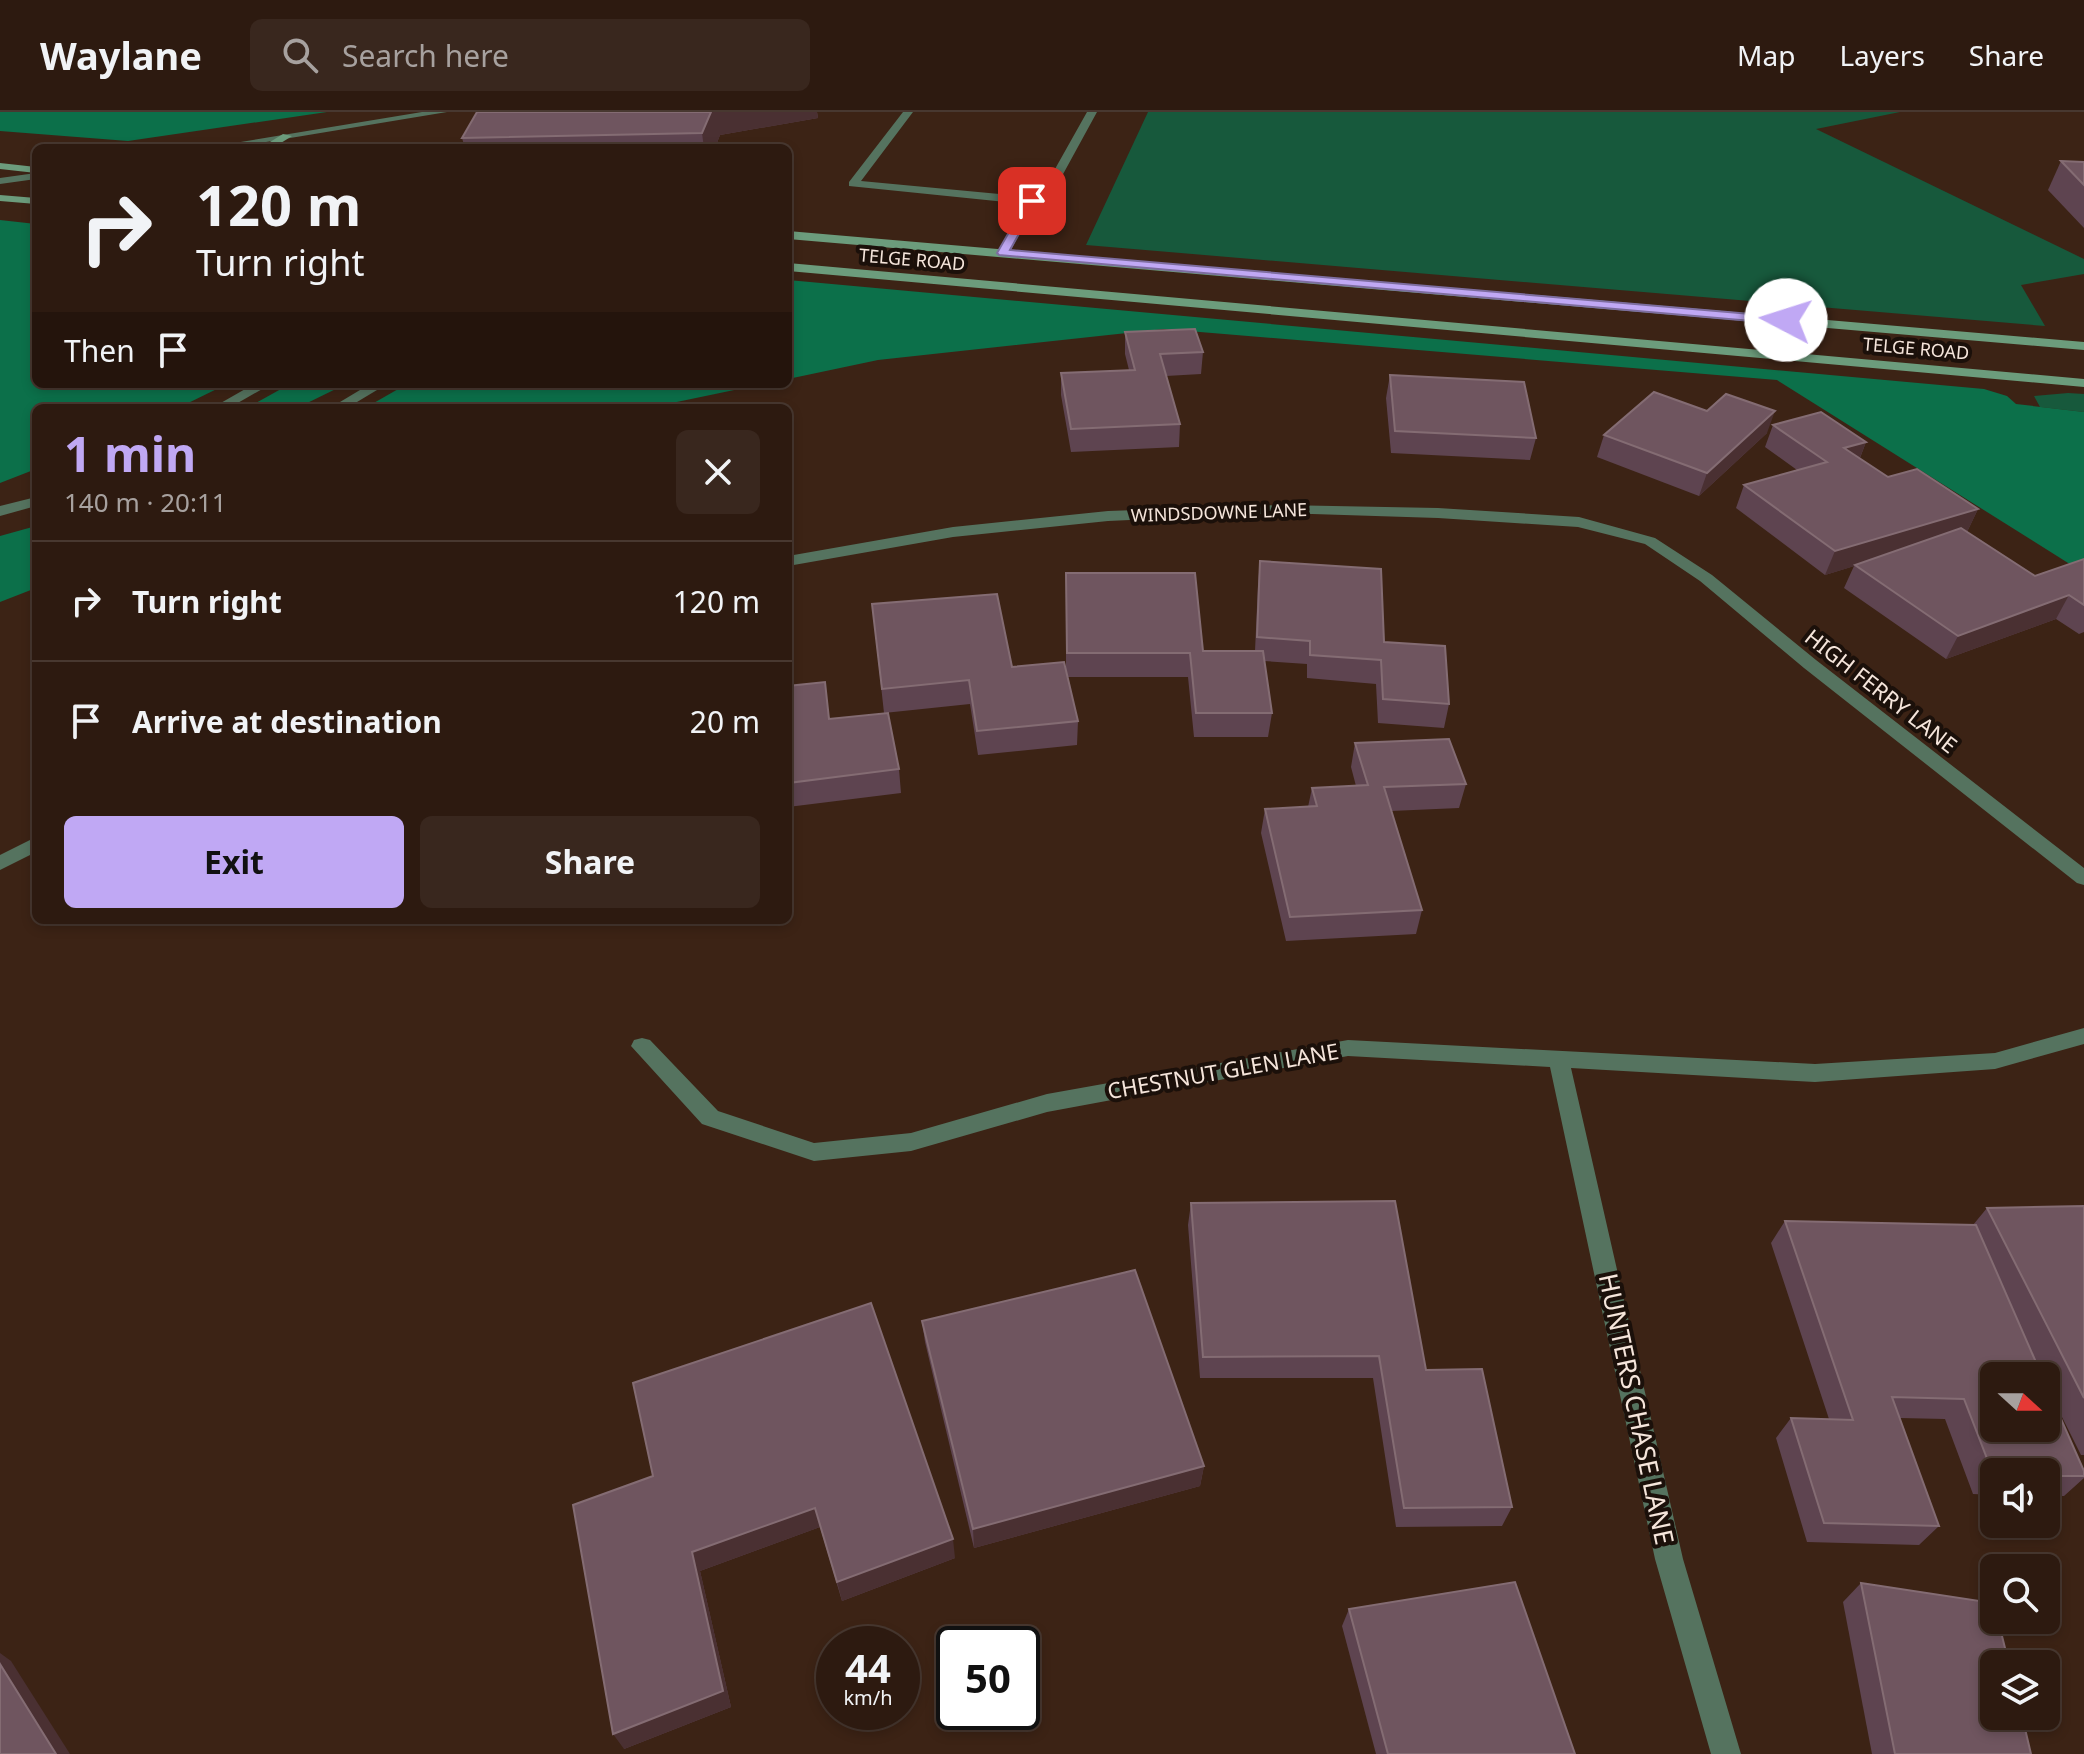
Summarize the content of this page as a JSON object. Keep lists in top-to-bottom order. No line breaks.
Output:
{"streets":{"main road":["TELGE ROAD"],"street":["WINDSDOWNE LANE","HIGH FERRY LANE","CHESTNUT GLEN LANE","HUNTERS CHASE LANE"]},"crossings":[["WINDSDOWNE LANE","HIGH FERRY LANE"],["CHESTNUT GLEN LANE","HUNTERS CHASE LANE"]],"north":"right","page":{"header":"Waylane","search":"Search here","nav":["Map","Layers","Share"],"turn":["120 m","Turn right"],"then":"Then","heading":["1 min","140 m · 20:11"],"list":[{"name":"Turn right","value":"120 m"},{"name":"Arrive at destination","value":"20 m"}],"buttons":["Exit","Share"],"speed":"44 km/h","limit":"50"}}
